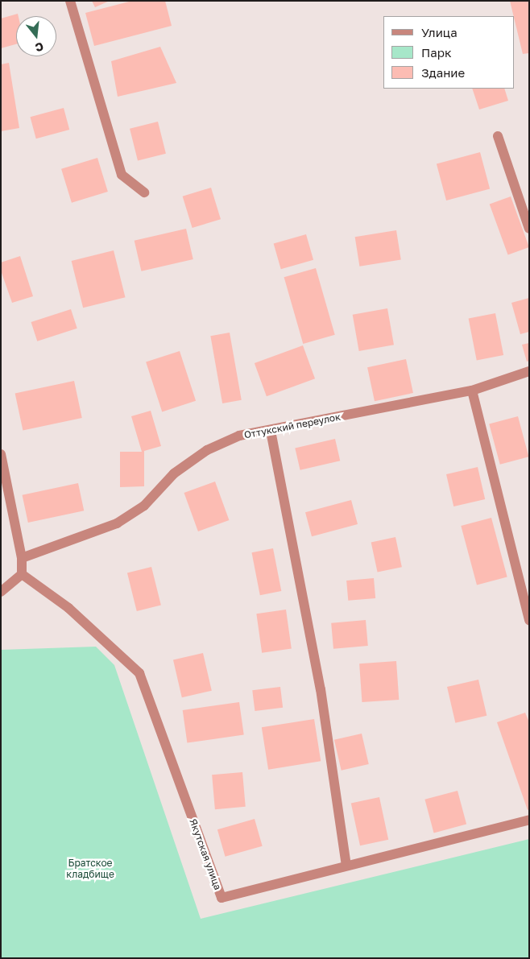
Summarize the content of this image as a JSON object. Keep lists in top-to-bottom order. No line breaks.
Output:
{"streets":{"street":["Оттукский переулок","Якутская улица"]},"parks":["Братское кладбище"],"legend":["Улица","Парк","Здание"],"north":"bottom"}
